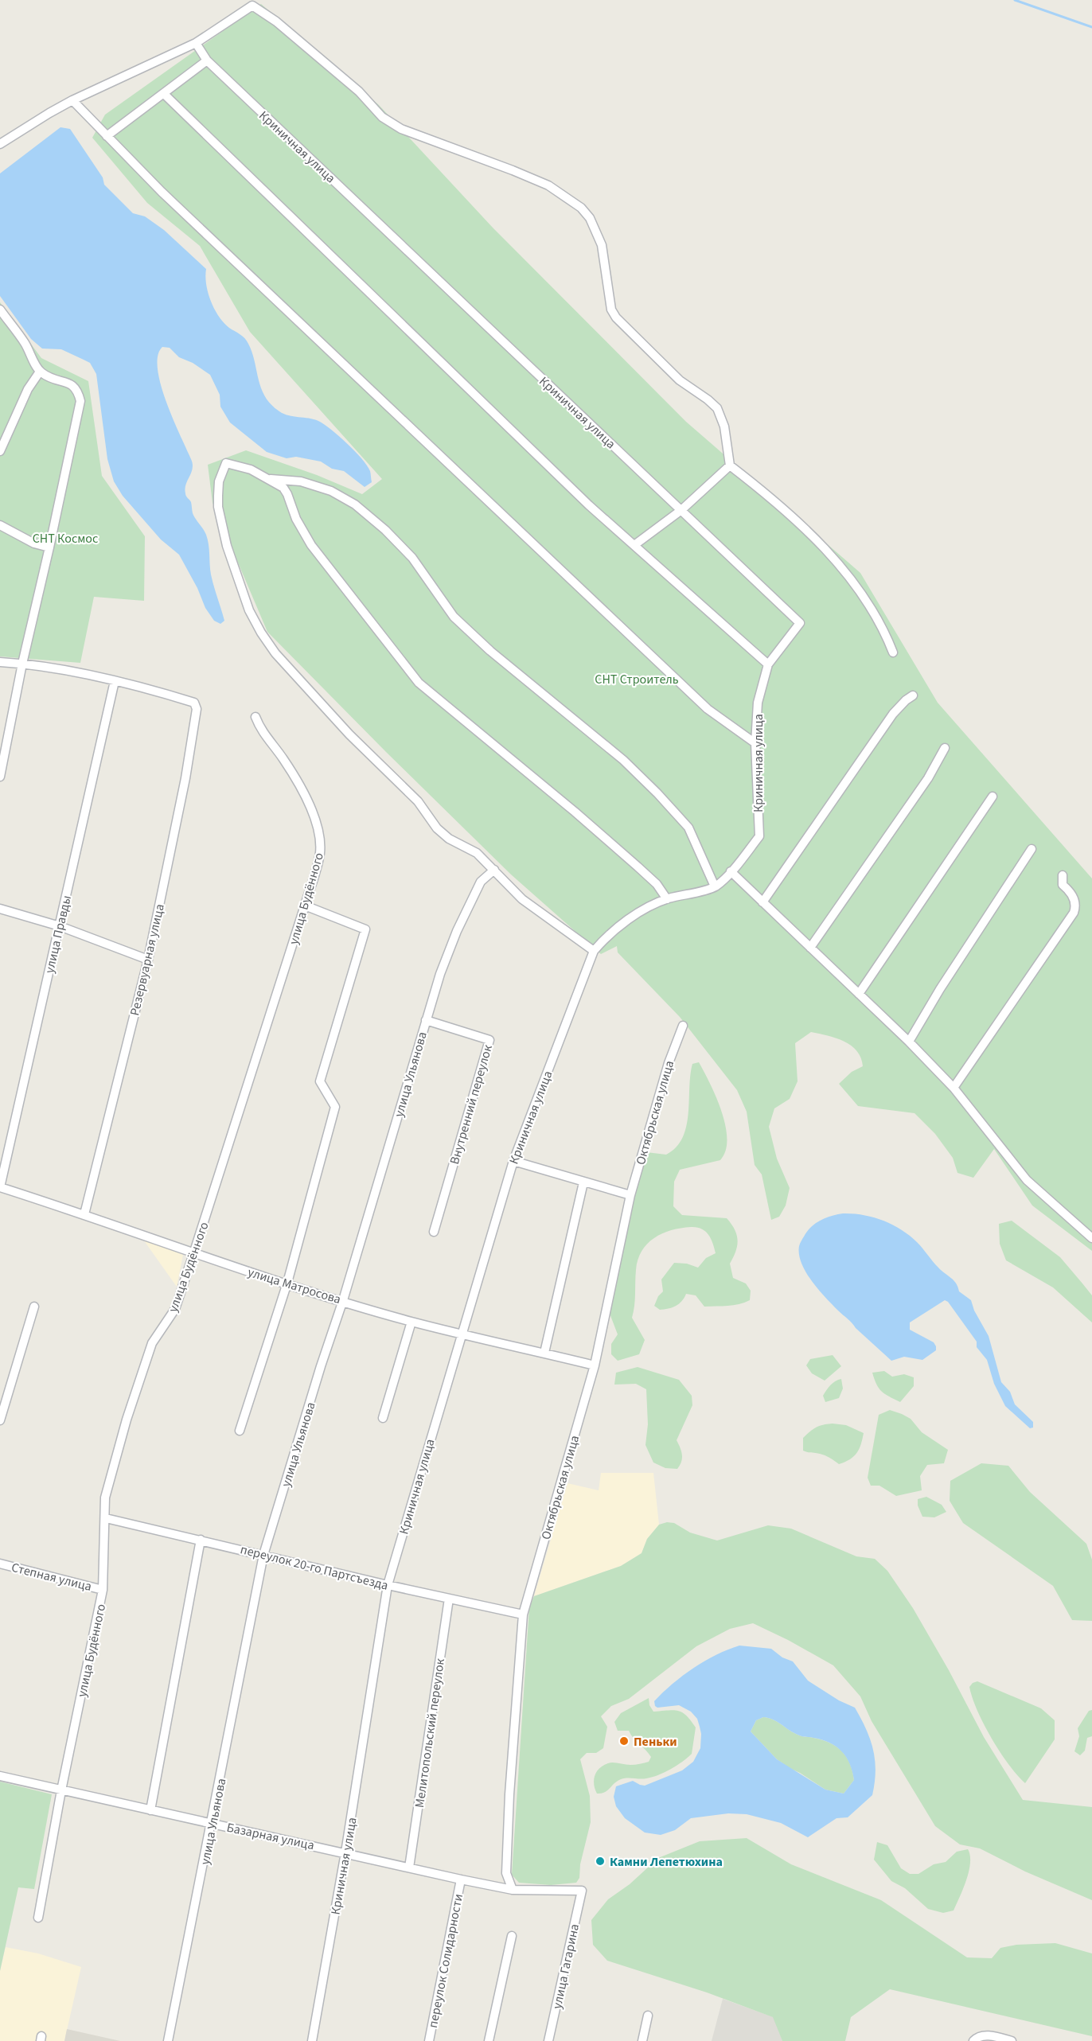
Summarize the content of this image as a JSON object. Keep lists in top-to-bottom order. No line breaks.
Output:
{"streets":{"street":["Криничная улица","улица Будённого","улица Правды","Резервуарная улица","улица Ульянова","Внутренний переулок","Октябрьская улица","улица Матросова","переулок 20-го Партсъезда","Степная улица","Мелитопольский переулок","Базарная улица","переулок Солидарности","улица Гагарина"]},"crossings":[["Криничная улица","улица Матросова"],["Криничная улица","переулок 20-го Партсъезда"],["Криничная улица","Базарная улица"],["улица Будённого","улица Матросова"],["улица Будённого","переулок 20-го Партсъезда"],["улица Будённого","Степная улица"],["улица Будённого","Базарная улица"],["улица Правды","Резервуарная улица"],["улица Правды","улица Матросова"],["Резервуарная улица","улица Матросова"],["улица Ульянова","Внутренний переулок"],["улица Ульянова","улица Матросова"],["улица Ульянова","переулок 20-го Партсъезда"],["улица Ульянова","Базарная улица"],["Октябрьская улица","улица Матросова"],["Октябрьская улица","переулок 20-го Партсъезда"],["Октябрьская улица","Базарная улица"],["Октябрьская улица","улица Гагарина"],["переулок 20-го Партсъезда","Мелитопольский переулок"],["Мелитопольский переулок","Базарная улица"],["Базарная улица","переулок Солидарности"],["Базарная улица","улица Гагарина"]],"parks":["СНТ Космос","СНТ Строитель"],"places":["Пеньки","Камни Лепетюхина"]}
